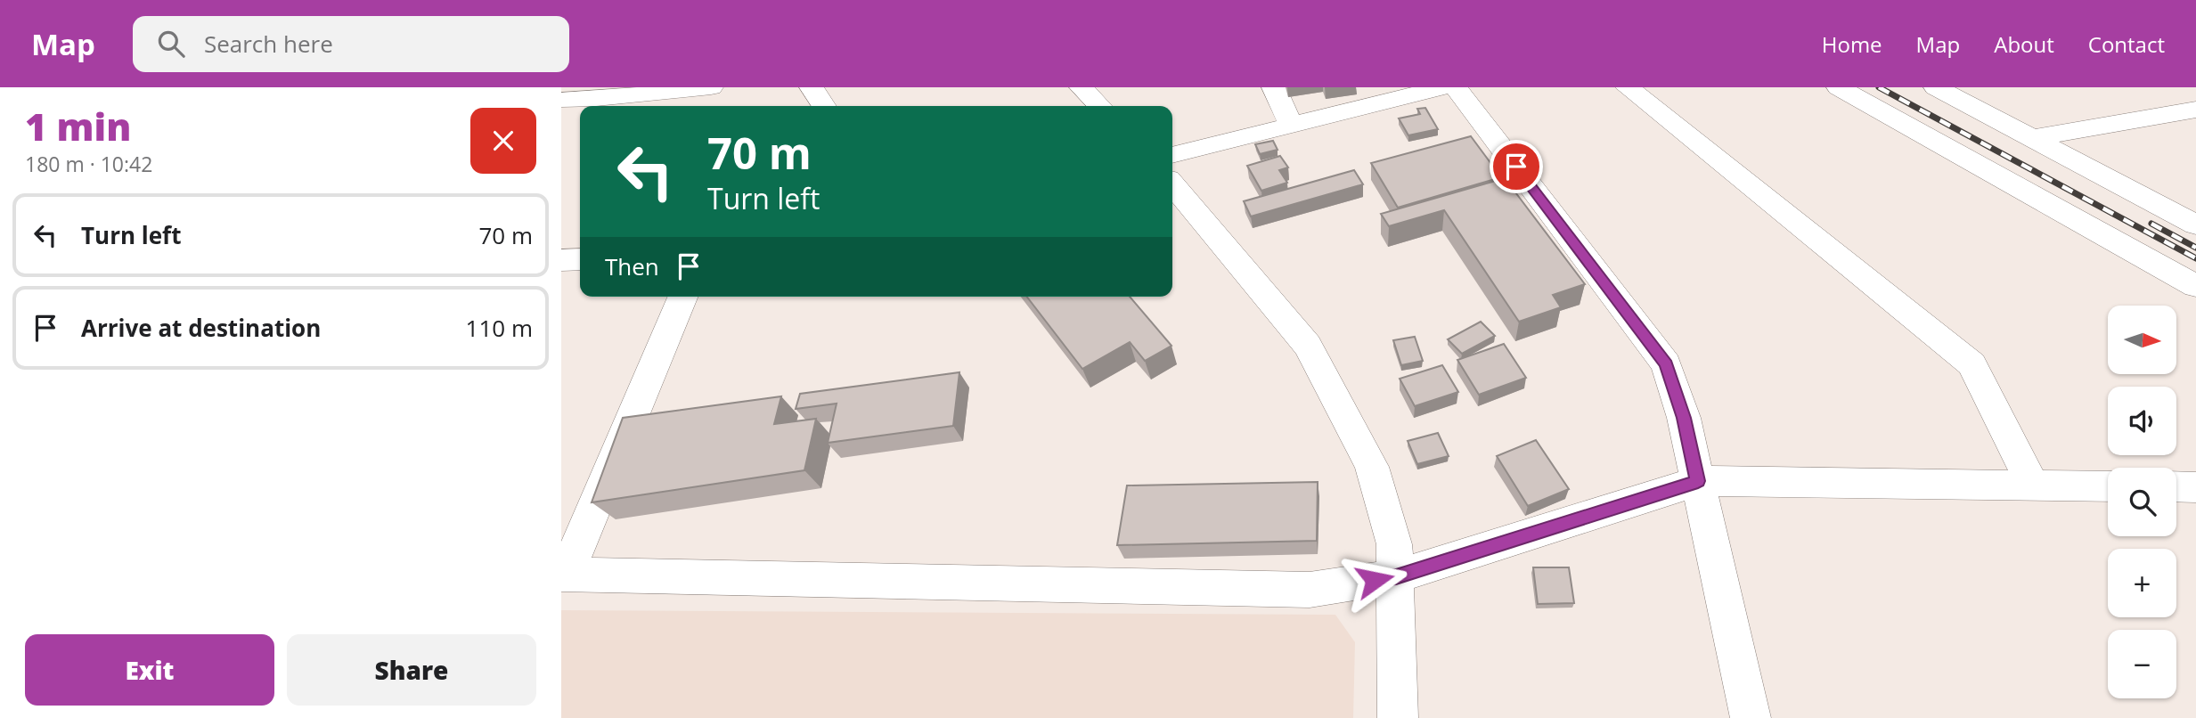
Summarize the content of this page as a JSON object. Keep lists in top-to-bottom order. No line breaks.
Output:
{"north":"right","page":{"header":"Map","search":"Search here","nav":["Home","Map","About","Contact"],"heading":["1 min","180 m · 10:42"],"turn":["70 m","Turn left"],"list":[{"name":"Turn left","value":"70 m"},{"name":"Arrive at destination","value":"110 m"}],"then":"Then","map_buttons":["+","−"],"buttons":["Exit","Share"]}}
